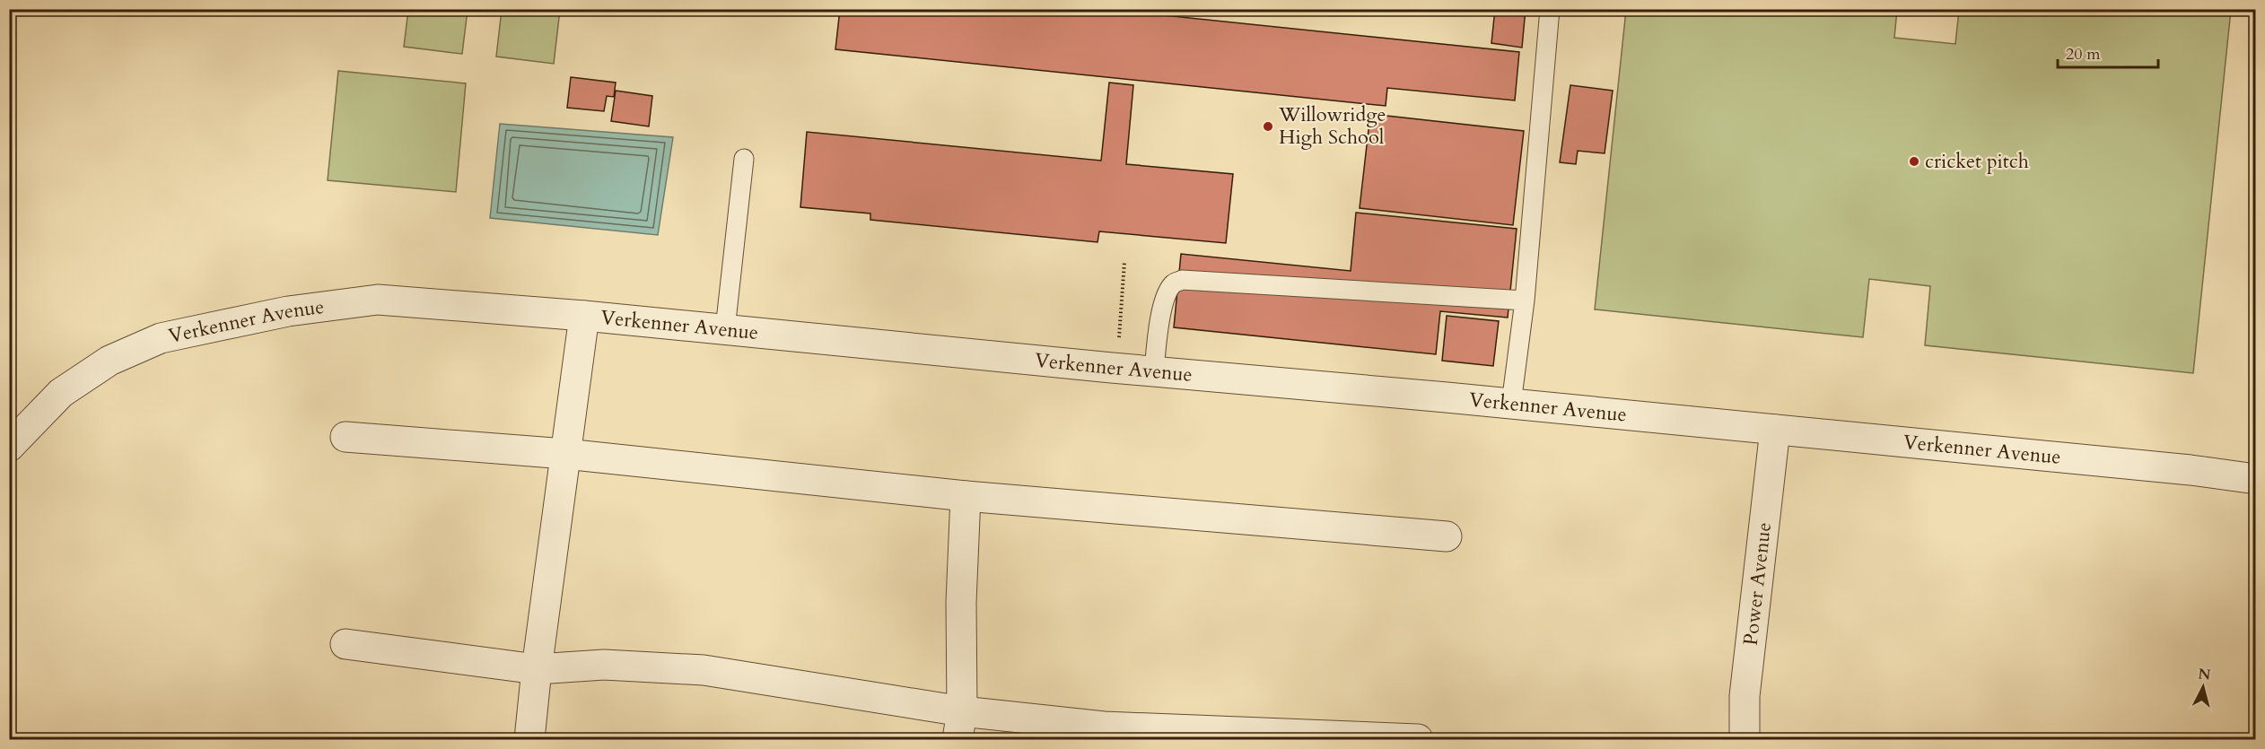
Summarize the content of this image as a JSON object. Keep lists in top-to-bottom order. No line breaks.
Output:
{"streets":{"street":["Verkenner Avenue","Power Avenue"]},"crossings":[["Verkenner Avenue","Power Avenue"]],"places":["Willowridge High School","cricket pitch"],"scale_bar":"20 m","north":"top"}
